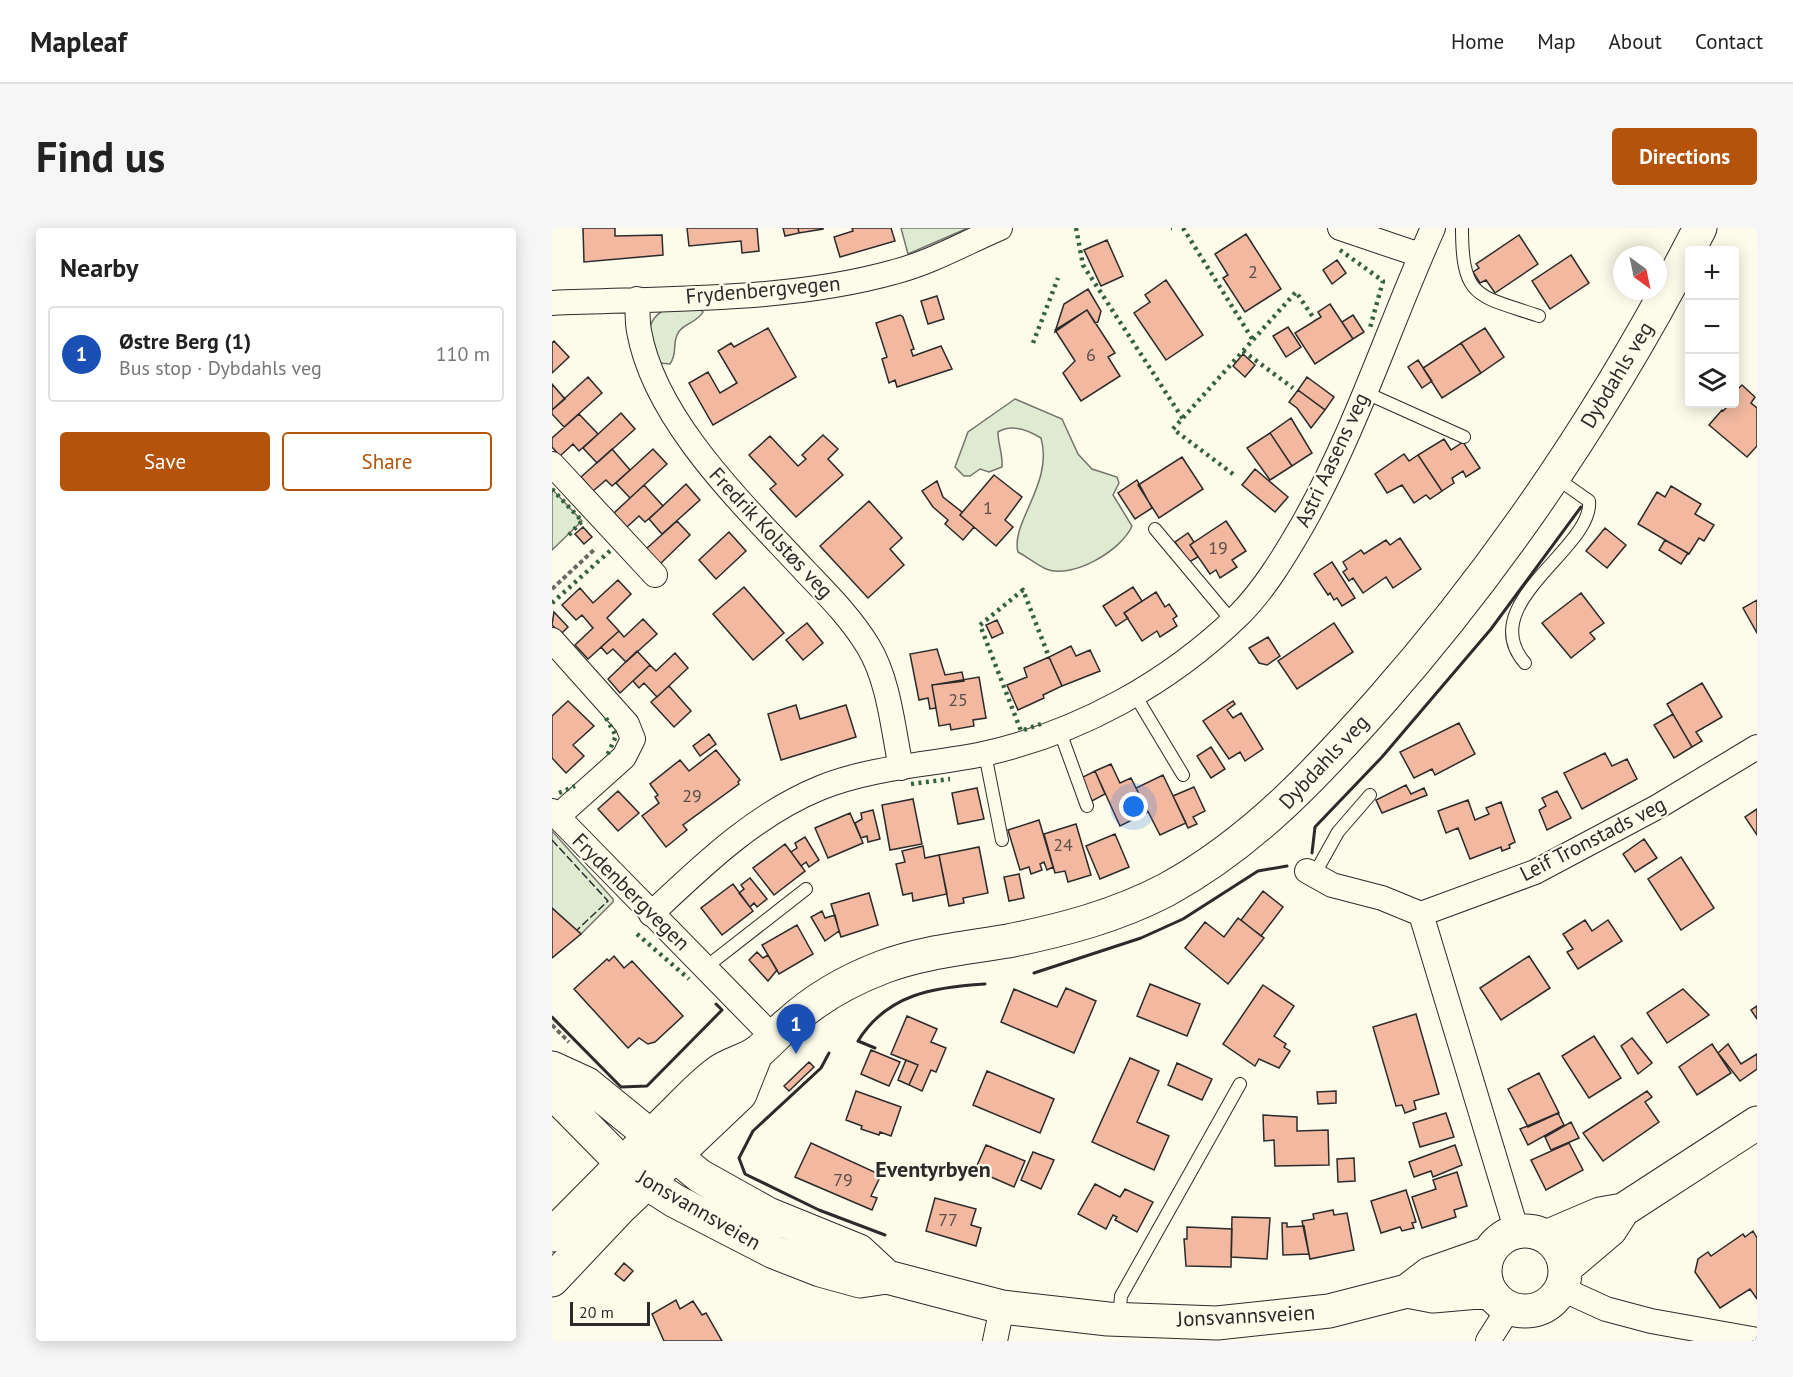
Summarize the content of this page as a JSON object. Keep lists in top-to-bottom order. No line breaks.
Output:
{"streets":{"street":["Frydenbergvegen","Dybdahls veg","Astri Aasens veg","Fredrik Kolstøs veg","Leif Tronstads veg","Jonsvannsveien"]},"crossings":[["Frydenbergvegen","Dybdahls veg"],["Frydenbergvegen","Astri Aasens veg"],["Frydenbergvegen","Fredrik Kolstøs veg"],["Dybdahls veg","Jonsvannsveien"],["Astri Aasens veg","Fredrik Kolstøs veg"]],"districts":["Eventyrbyen"],"house_numbers":["2","6","1","19","25","29","24","79","77"],"scale_bar":"20 m","north":"bottom right","page":{"header":"Mapleaf","nav":["Home","Map","About","Contact"],"buttons":["Directions",["Save","Share"]],"title":"Find us","heading":"Nearby","map_buttons":["+","−"],"list":[{"mark":"1","name":"Østre Berg (1)","note":"Bus stop · Dybdahls veg","value":"110 m"}],"pins":"1","scale":"20 m"}}
